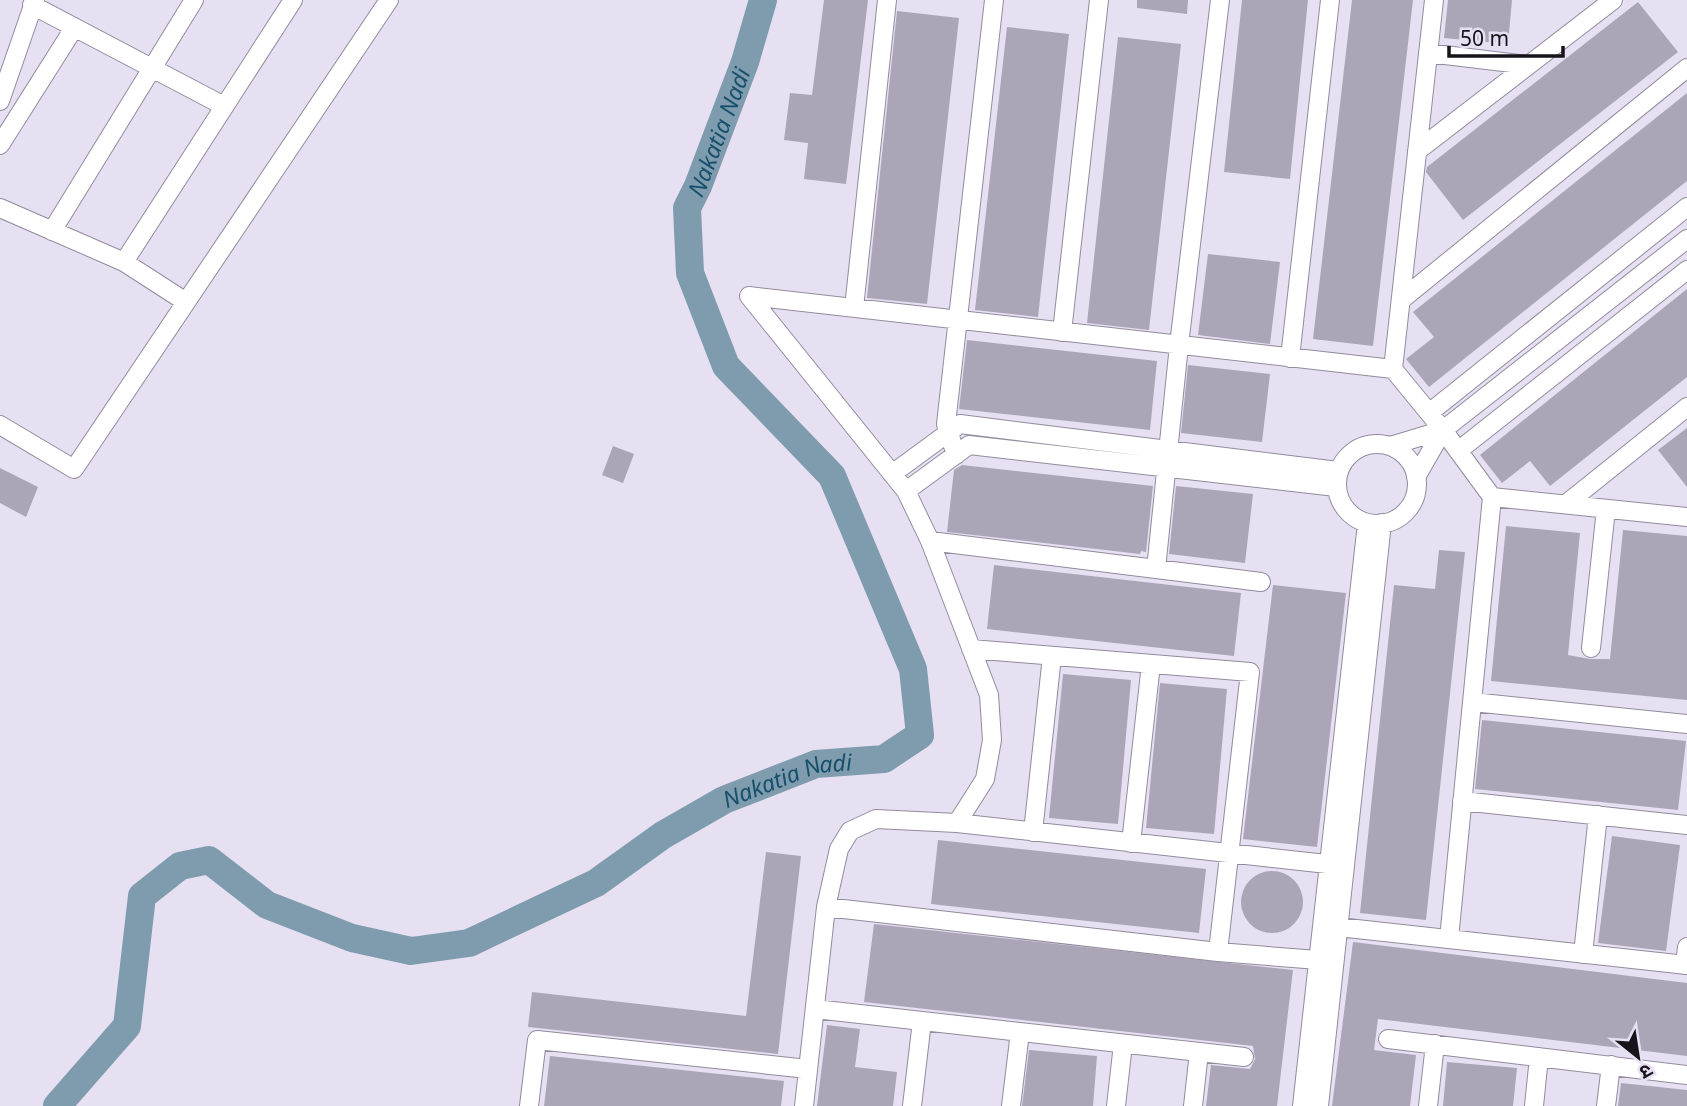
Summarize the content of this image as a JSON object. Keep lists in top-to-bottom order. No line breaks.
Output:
{"water":["Nakatia Nadi"],"scale_bar":"50 m","north":"bottom right"}
